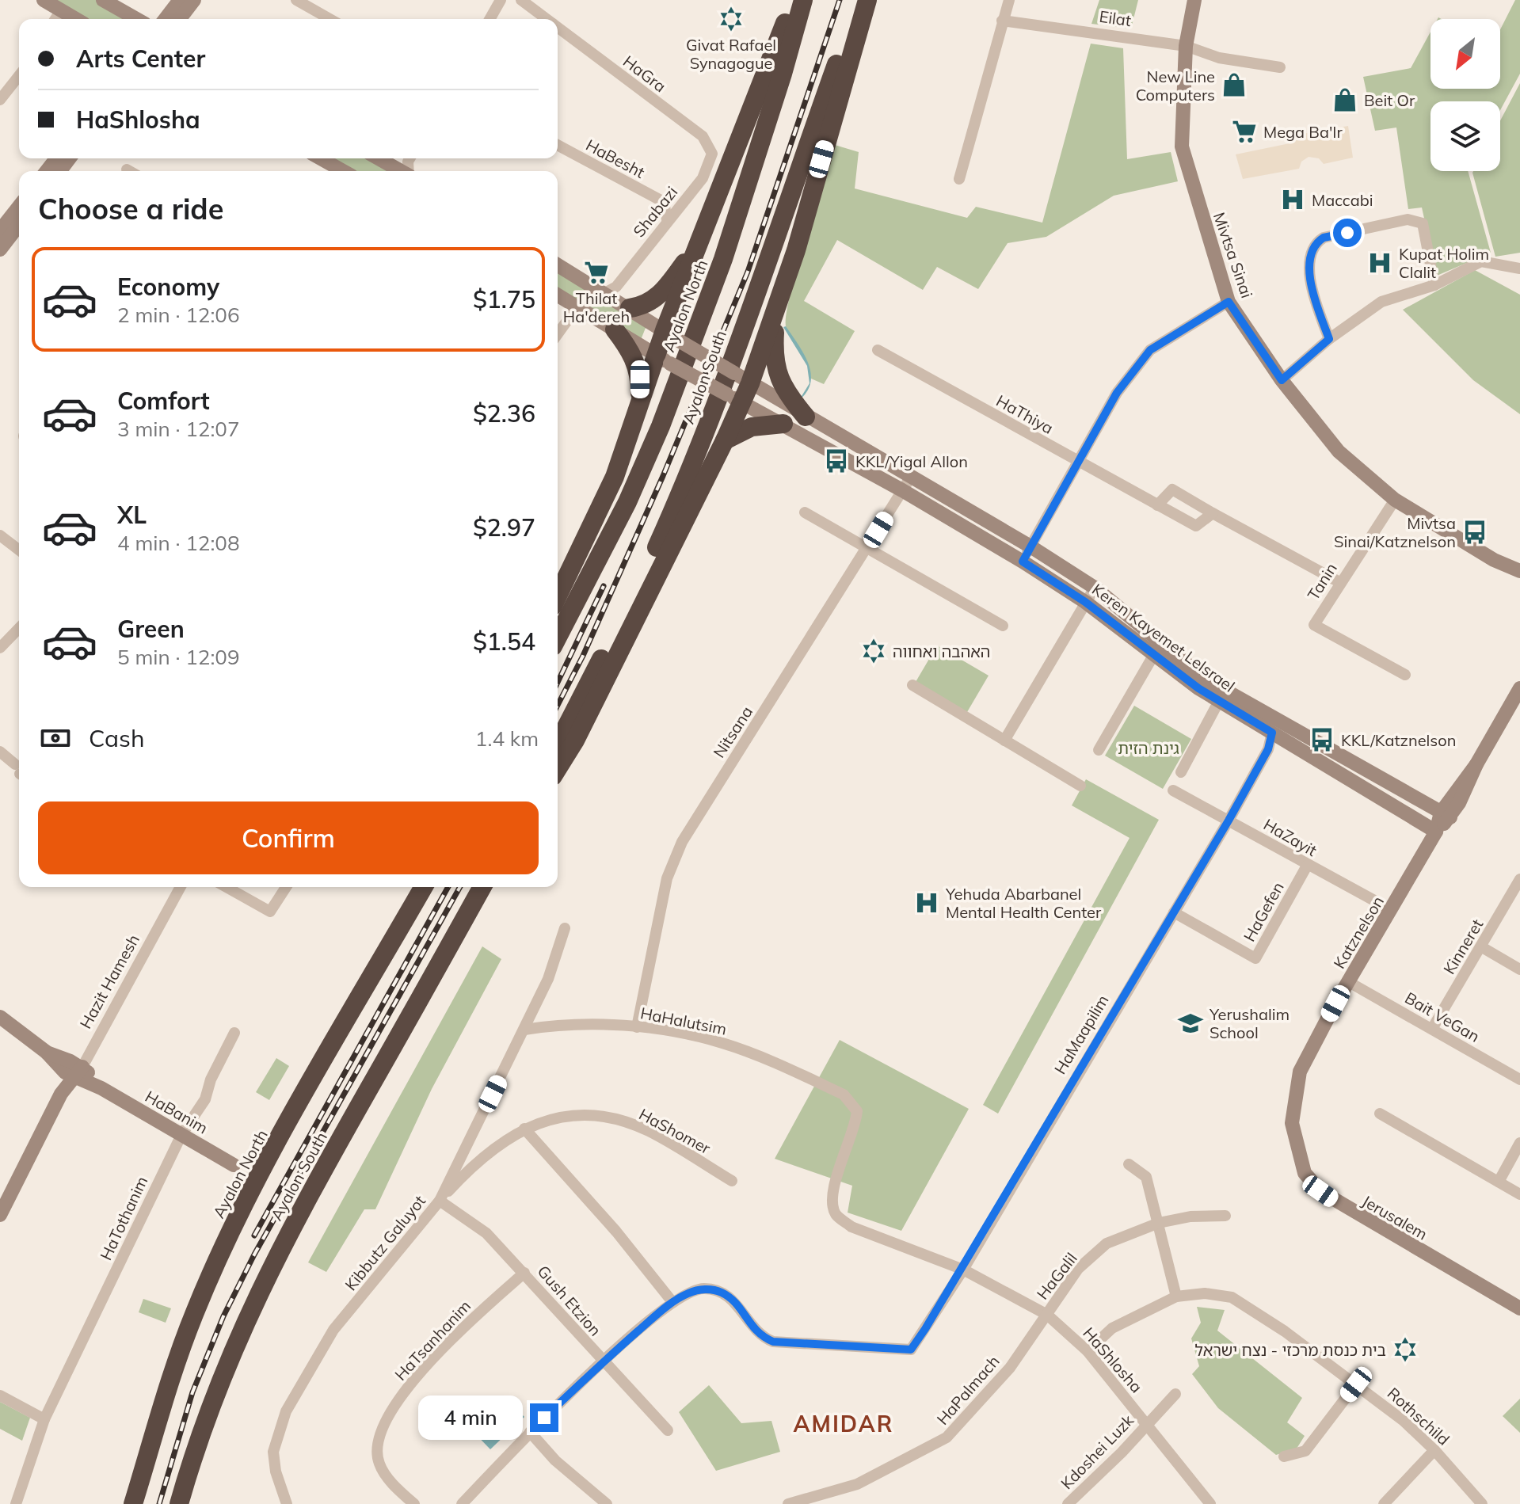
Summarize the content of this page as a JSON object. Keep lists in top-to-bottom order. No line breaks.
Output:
{"streets":{"highway":["Ayalon North","Ayalon South"],"street":["Eilat","HaGra","HaBesht","Shabazi","Mivtsa Sinai","HaThiya","Tanin","Keren Kayemet LeIsrael","Nitsana","HaZayit","HaGefen","Katznelson","Kinneret","Hazit Hamesh","Bait VeGan","HaHalutsim","HaMaapilim","HaBanim","HaShomer","Jerusalem","HaTothanim","Kibbutz Galuyot","HaGalil","Gush Etzion","HaTsanhanim","HaShlosha","HaPalmach","Rothschild","Kdoshei Luzk"]},"crossings":[["Eilat","Mivtsa Sinai"],["HaGra","Shabazi"],["HaBesht","Shabazi"],["Shabazi","Keren Kayemet LeIsrael"],["Mivtsa Sinai","Tanin"],["Keren Kayemet LeIsrael","Nitsana"],["Keren Kayemet LeIsrael","Katznelson"],["Keren Kayemet LeIsrael","HaMaapilim"],["Nitsana","HaHalutsim"],["HaZayit","HaGefen"],["HaZayit","Katznelson"],["HaZayit","HaMaapilim"],["HaGefen","HaMaapilim"],["Katznelson","Bait VeGan"],["Katznelson","Jerusalem"],["Kinneret","Bait VeGan"],["Hazit Hamesh","HaBanim"],["HaHalutsim","Kibbutz Galuyot"],["HaHalutsim","HaShlosha"],["HaMaapilim","HaShlosha"],["HaBanim","HaTothanim"],["HaShomer","Kibbutz Galuyot"],["HaShomer","Gush Etzion"],["Kibbutz Galuyot","Gush Etzion"],["HaGalil","HaShlosha"],["HaGalil","HaPalmach"],["Gush Etzion","HaTsanhanim"],["HaShlosha","HaPalmach"],["HaShlosha","Kdoshei Luzk"]],"districts":["AMIDAR"],"parks":["גינת הזית"],"places":{"synagogue":["Givat Rafael Synagogue","האהבה ואחווה","בית כנסת מרכזי - נצח ישראל"],"shop":["New Line Computers","Beit Or"],"supermarket":["Mega Ba'Ir","Thilat Ha'dereh"],"hospital":["Maccabi","Kupat Holim Clalit","Yehuda Abarbanel Mental Health Center"],"bus stop":["KKL/Yigal Allon","Mivtsa Sinai/Katznelson","KKL/Katznelson"],"school or university":["Yerushalim School"]},"north":"bottom left","page":{"banner":["Arts Center","HaShlosha"],"heading":"Choose a ride","list":[{"name":"Economy","note":"2 min · 12:06","value":"$1.75"},{"name":"Comfort","note":"3 min · 12:07","value":"$2.36"},{"name":"XL","note":"4 min · 12:08","value":"$2.97"},{"name":"Green","note":"5 min · 12:09","value":"$1.54"}],"pay":["Cash","1.4 km"],"buttons":"Confirm","bubble":"4 min"}}
